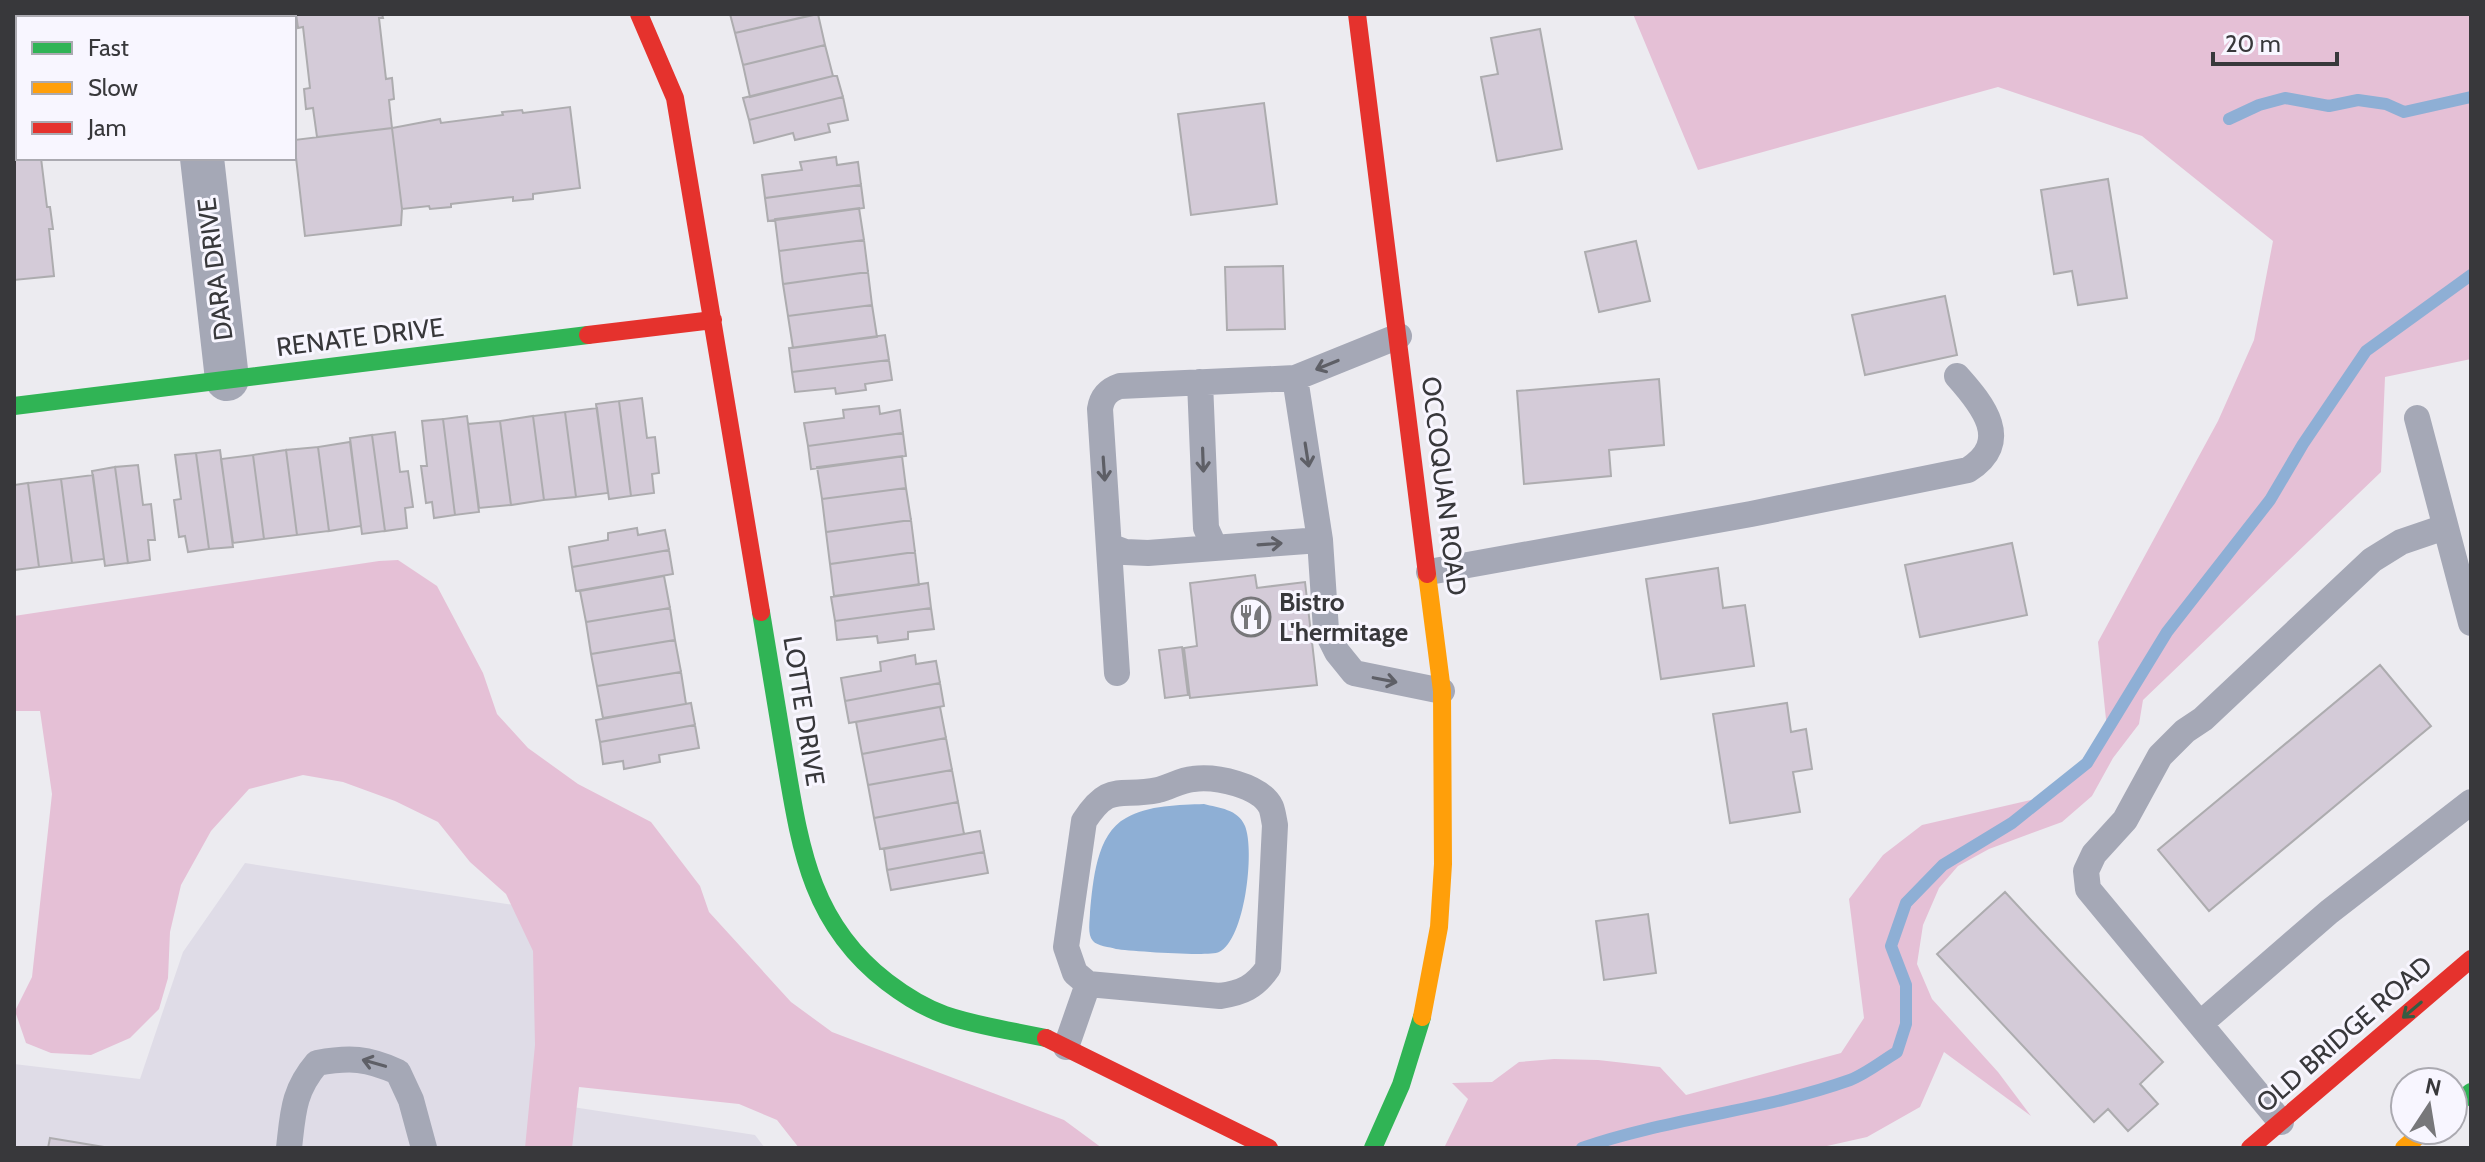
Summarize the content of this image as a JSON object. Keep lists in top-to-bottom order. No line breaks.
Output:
{"streets":{"street":["DARA DRIVE","RENATE DRIVE","OCCOQUAN ROAD","LOTTE DRIVE","OLD BRIDGE ROAD"]},"crossings":[["DARA DRIVE","RENATE DRIVE"],["RENATE DRIVE","LOTTE DRIVE"]],"one_way":["OLD BRIDGE ROAD"],"places":{"restaurant":["Bistro L'hermitage"]},"legend":["Fast","Slow","Jam"],"scale_bar":"20 m","north":"top"}
